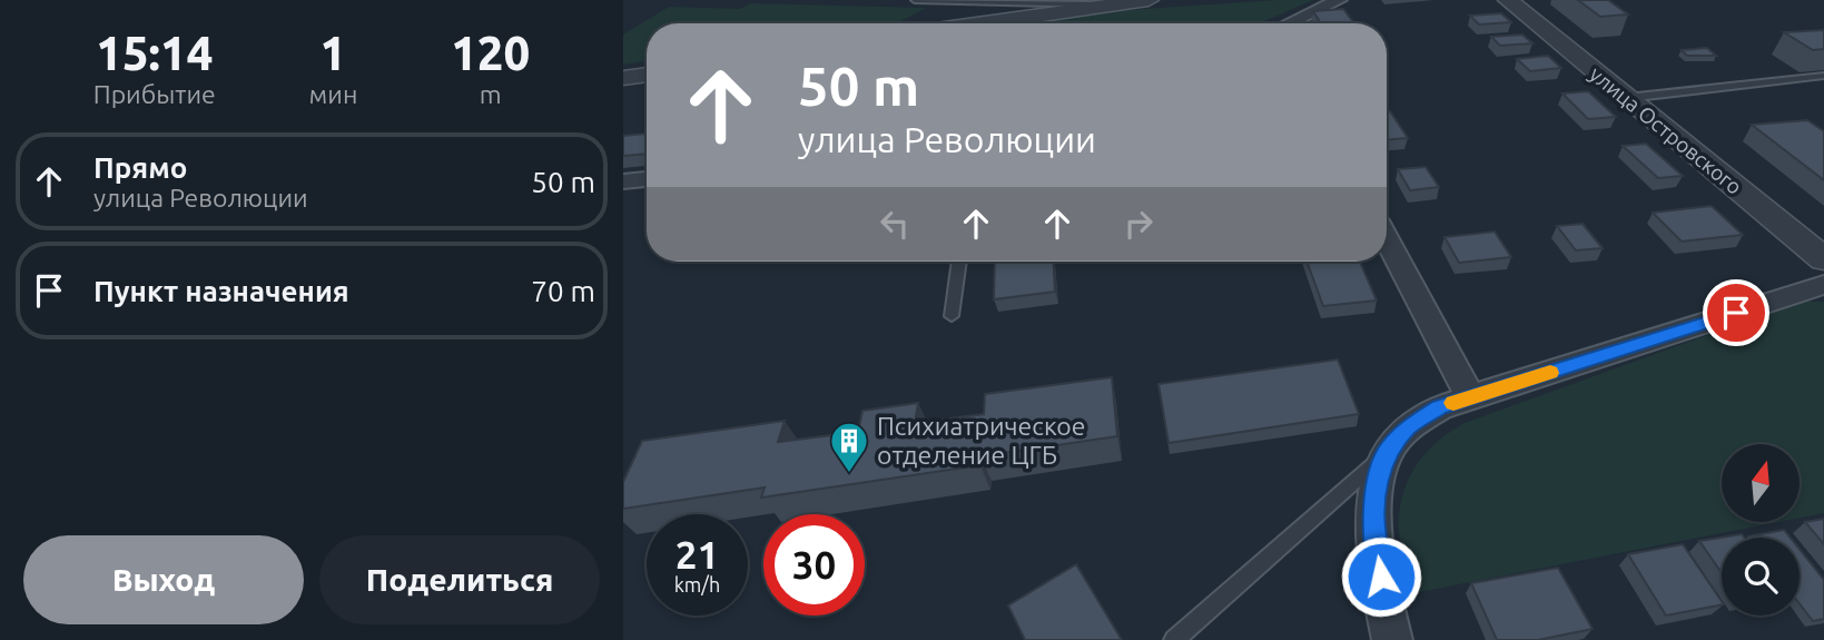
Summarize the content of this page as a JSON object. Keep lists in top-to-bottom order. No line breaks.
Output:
{"streets":{"street":["улица Островского"]},"places":{"building":["Психиатрическое отделение ЦГБ"]},"north":"top","page":{"eta":["15:14","Прибытие","1","мин","120","m"],"turn":["50 m","улица Революции"],"list":[{"name":"Прямо","note":"улица Революции","value":"50 m"},{"name":"Пункт назначения","value":"70 m"}],"speed":"21 km/h","limit":"30","buttons":["Выход","Поделиться"]}}
